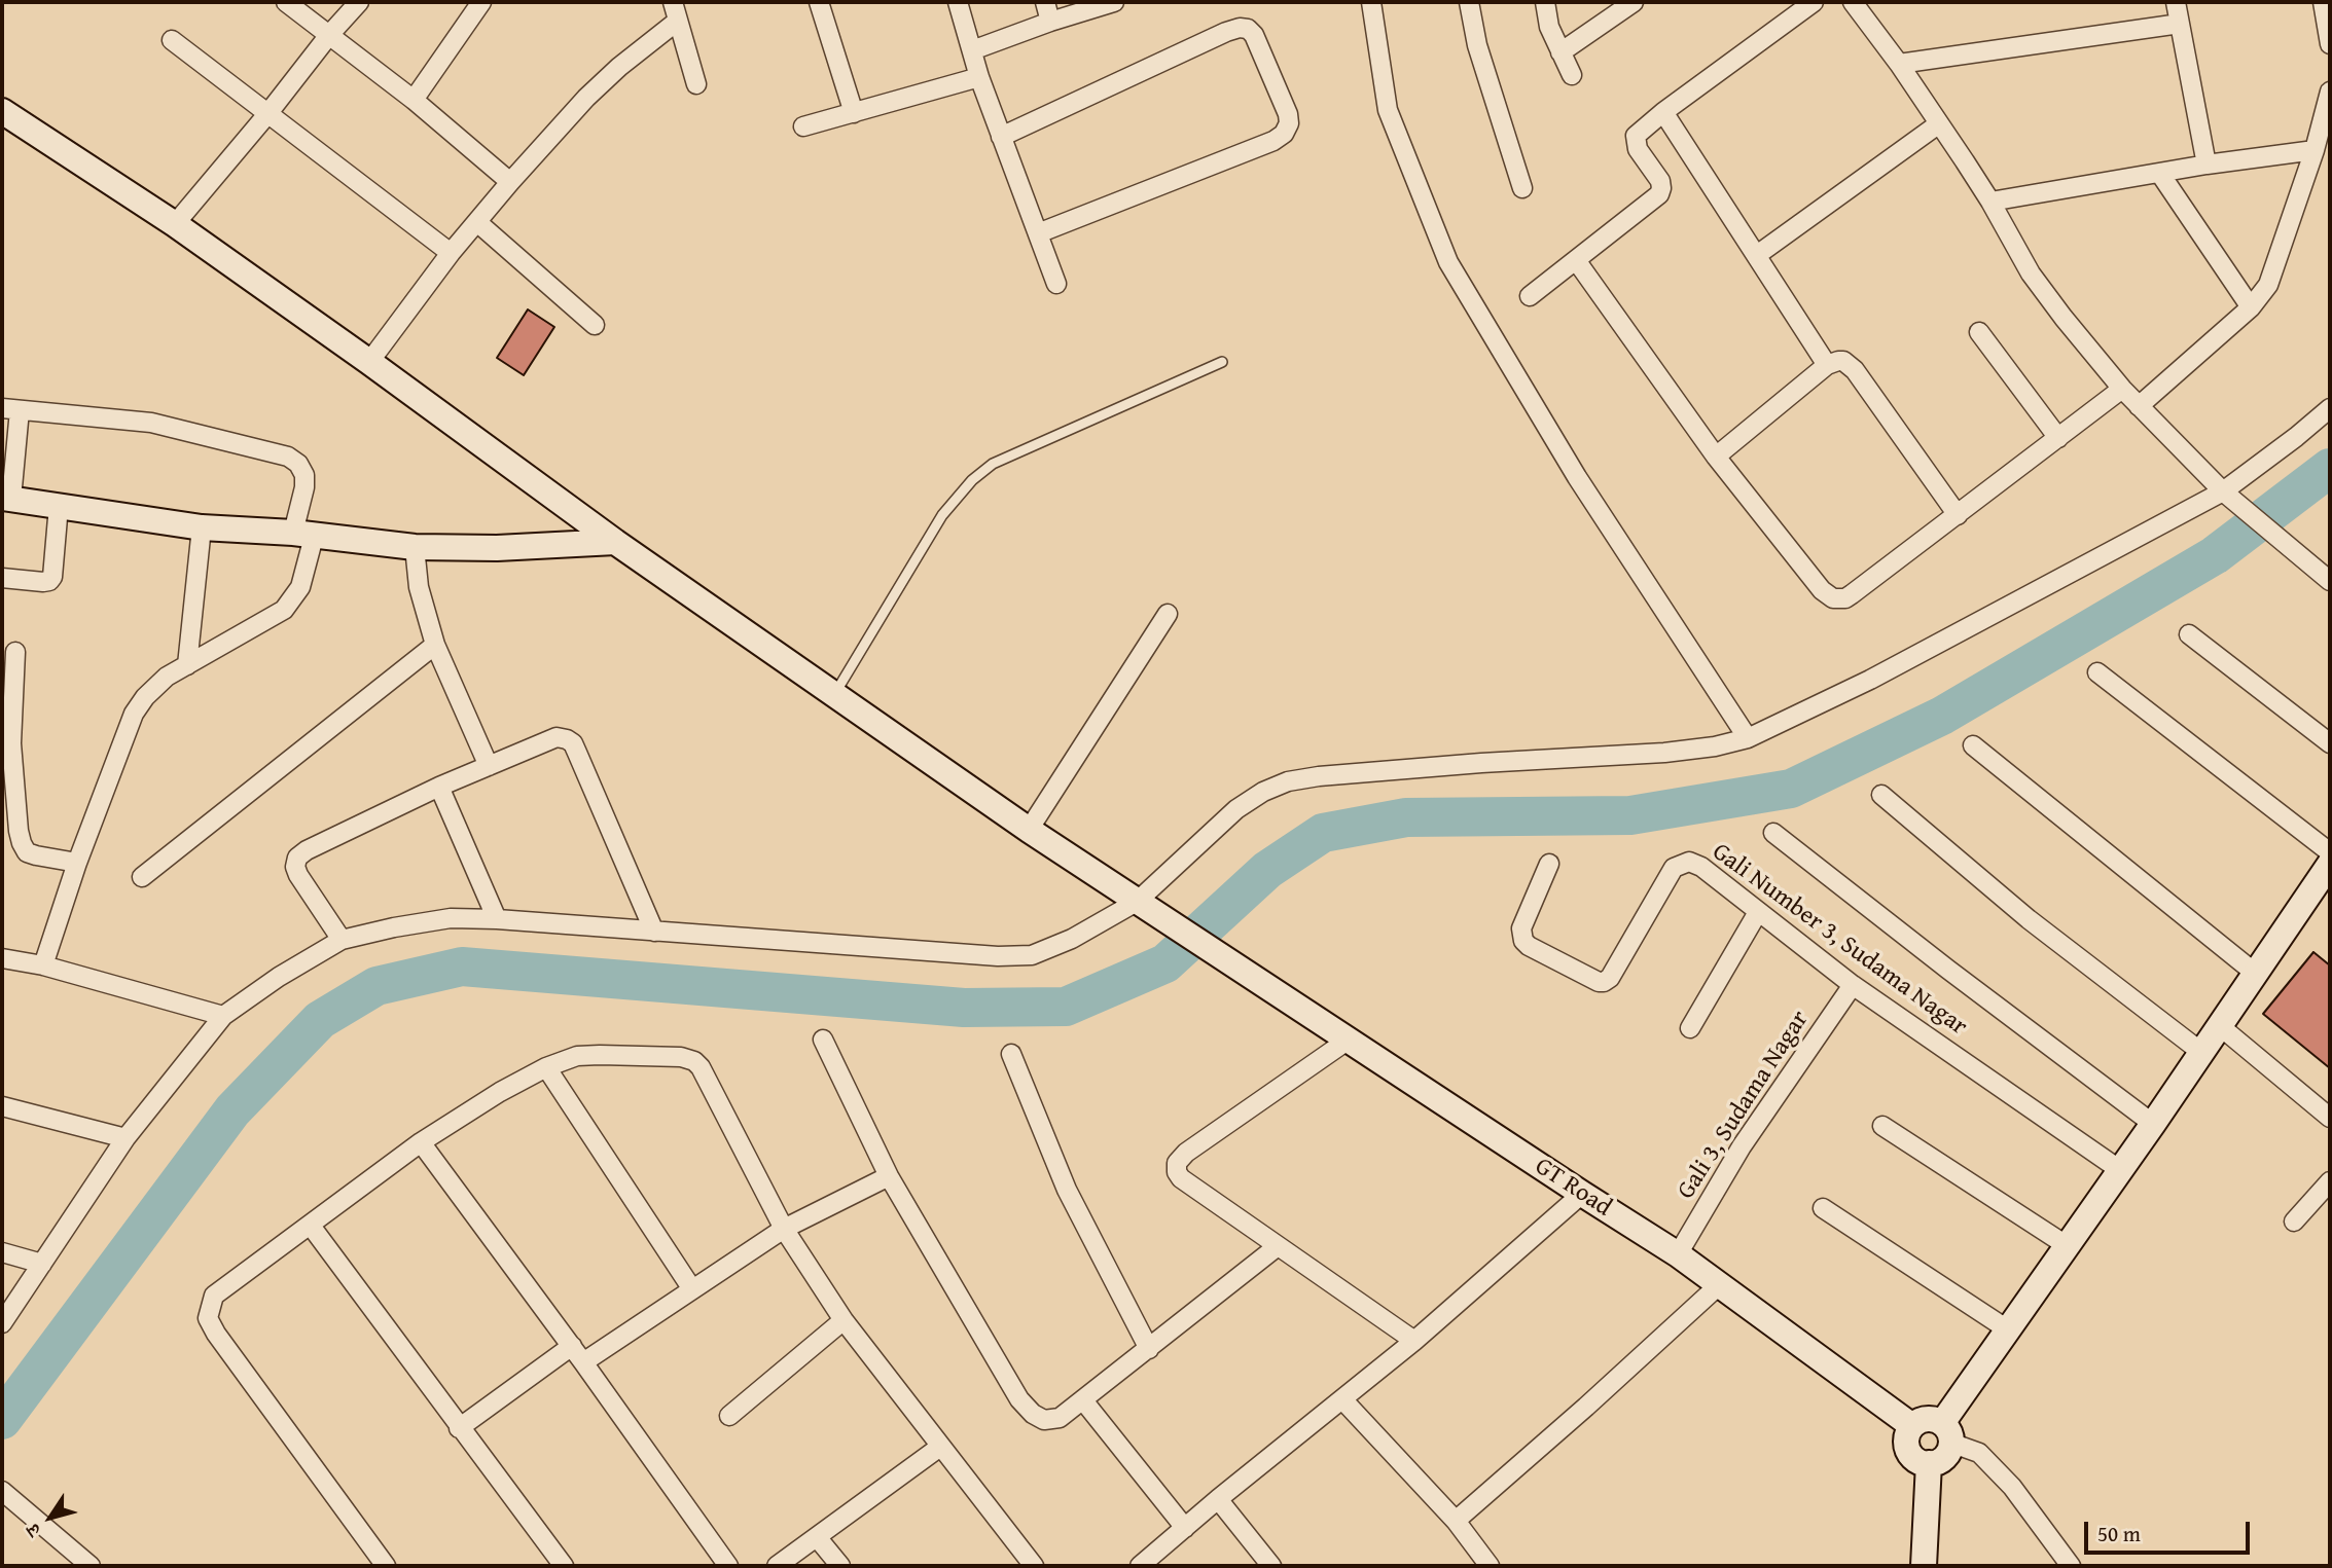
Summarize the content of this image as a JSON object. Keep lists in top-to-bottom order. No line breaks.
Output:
{"streets":{"main road":["GT Road"],"street":["Gali Number 3, Sudama Nagar","Gali 3, Sudama Nagar"]},"crossings":[["Gali Number 3, Sudama Nagar","Gali 3, Sudama Nagar"],["Gali 3, Sudama Nagar","GT Road"]],"scale_bar":"50 m","north":"bottom left"}
